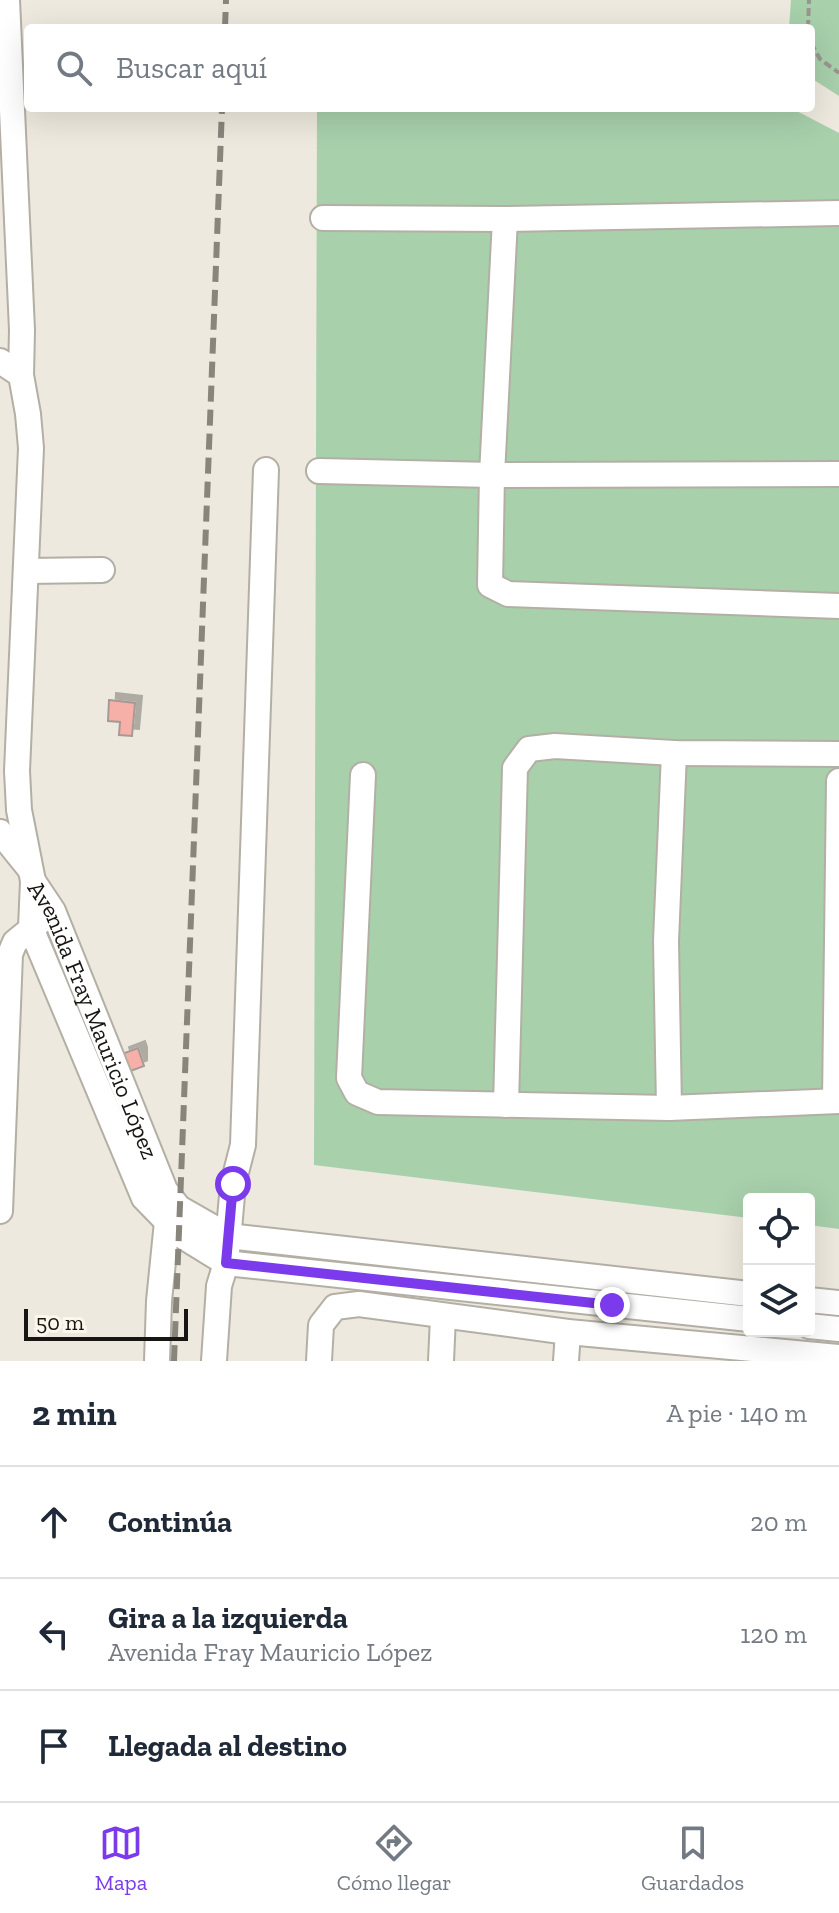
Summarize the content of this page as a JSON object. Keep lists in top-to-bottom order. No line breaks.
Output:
{"streets":{"street":["Avenida Fray Mauricio López"]},"scale_bar":"50 m","page":{"search":"Buscar aquí","scale":"50 m","heading":["2 min","A pie · 140 m"],"list":[["Continúa","20 m"],["Gira a la izquierda","Avenida Fray Mauricio López","120 m"],"Llegada al destino"],"nav":["Mapa","Cómo llegar","Guardados"]}}
